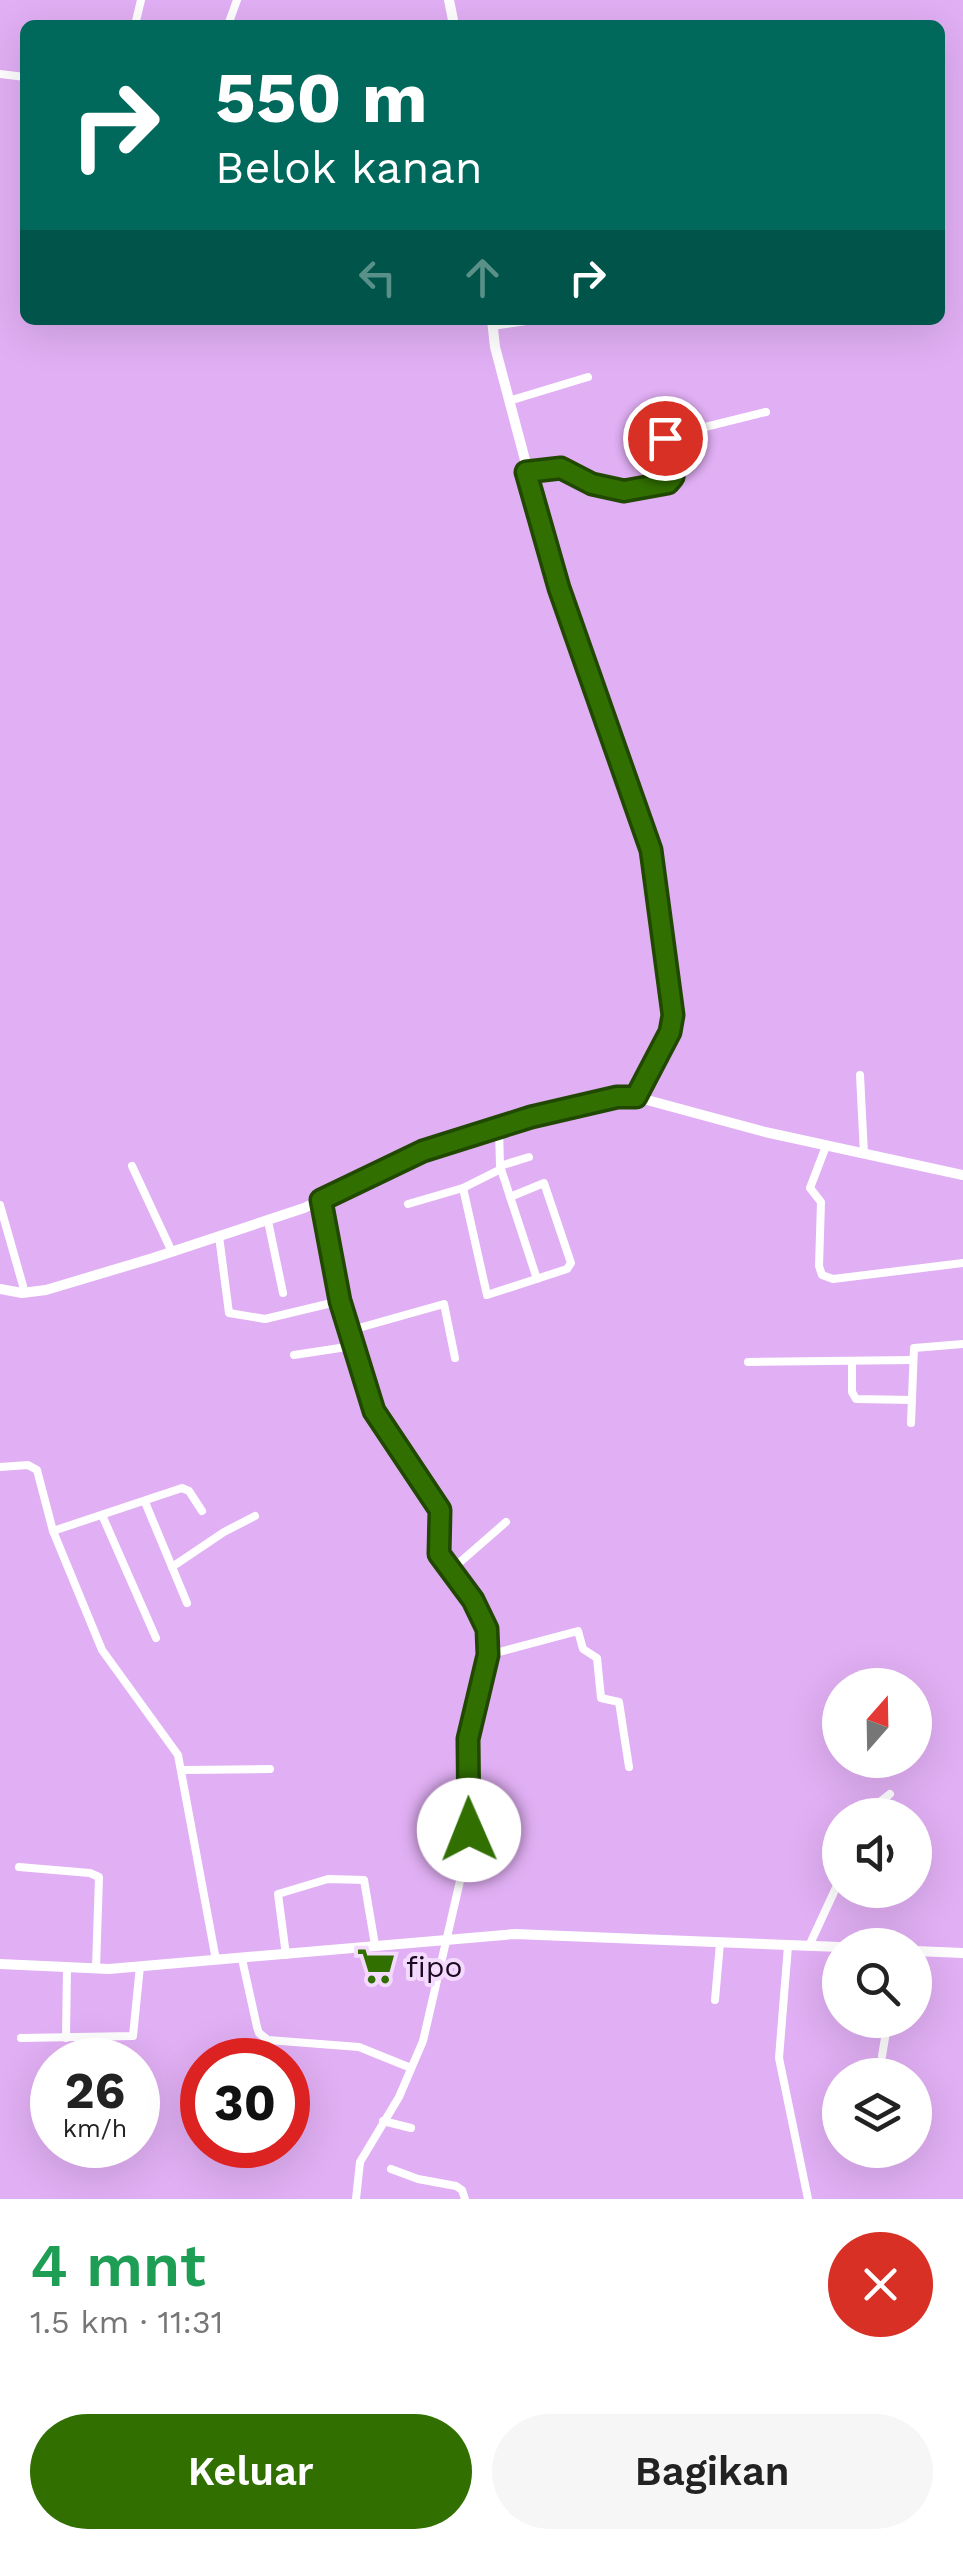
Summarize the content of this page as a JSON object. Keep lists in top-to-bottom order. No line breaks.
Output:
{"places":{"supermarket":["fipo"]},"north":"top","page":{"turn":["550 m","Belok kanan"],"speed":"26 km/h","limit":"30","heading":["4 mnt","1.5 km · 11:31"],"buttons":["Keluar","Bagikan"]}}
